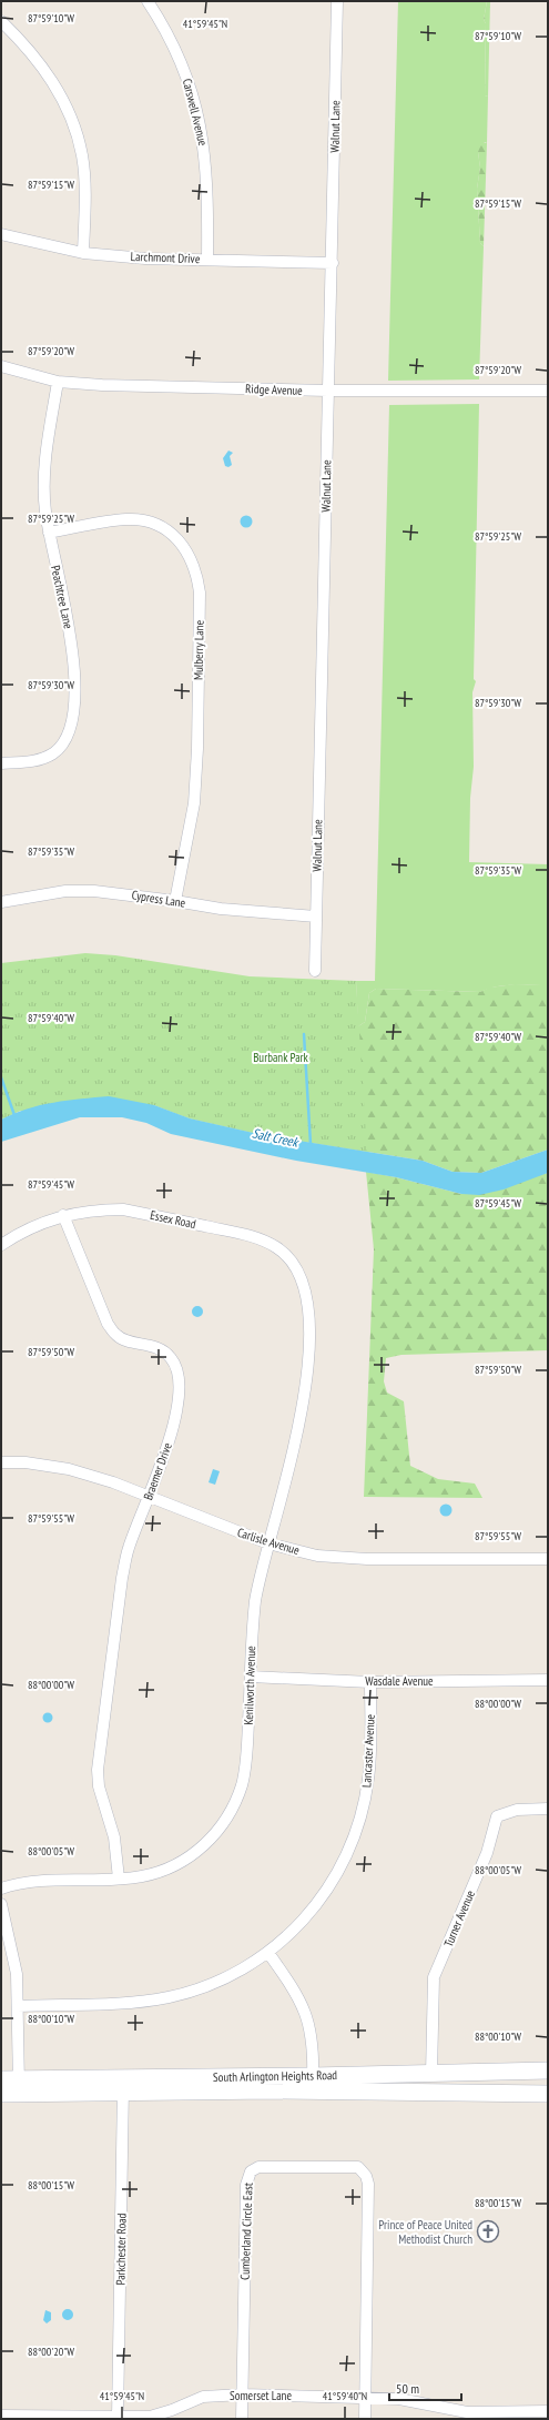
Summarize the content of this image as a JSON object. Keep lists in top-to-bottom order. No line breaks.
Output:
{"streets":{"main road":["South Arlington Heights Road"],"street":["Carswell Avenue","Walnut Lane","Larchmont Drive","Ridge Avenue","Peachtree Lane","Mulberry Lane","Cypress Lane","Essex Road","Braemer Drive","Carlisle Avenue","Wasdale Avenue","Kenilworth Avenue","Lancaster Avenue","Turner Avenue","Cumberland Circle East","Parkchester Road","Somerset Lane"]},"crossings":[["Carswell Avenue","Larchmont Drive"],["Walnut Lane","Larchmont Drive"],["Walnut Lane","Ridge Avenue"],["Walnut Lane","Cypress Lane"],["Ridge Avenue","Peachtree Lane"],["Peachtree Lane","Mulberry Lane"],["Mulberry Lane","Cypress Lane"],["Essex Road","Braemer Drive"],["Essex Road","Kenilworth Avenue"],["Braemer Drive","Carlisle Avenue"],["Braemer Drive","Kenilworth Avenue"],["Carlisle Avenue","Kenilworth Avenue"],["Wasdale Avenue","Kenilworth Avenue"],["Wasdale Avenue","Lancaster Avenue"],["Turner Avenue","South Arlington Heights Road"],["South Arlington Heights Road","Parkchester Road"],["Cumberland Circle East","Somerset Lane"],["Parkchester Road","Somerset Lane"]],"water":["Salt Creek"],"parks":["Burbank Park"],"places":{"church":["Prince of Peace United Methodist Church"]},"scale_bar":"50 m","coordinates":["87°59'10\"W","41°59'45\"N","87°59'15\"W","87°59'20\"W","87°59'25\"W","87°59'30\"W","87°59'35\"W","87°59'40\"W","87°59'45\"W","87°59'50\"W","87°59'55\"W","88°00'00\"W","88°00'05\"W","88°00'10\"W","88°00'15\"W","88°00'20\"W","41°59'40\"N"]}
